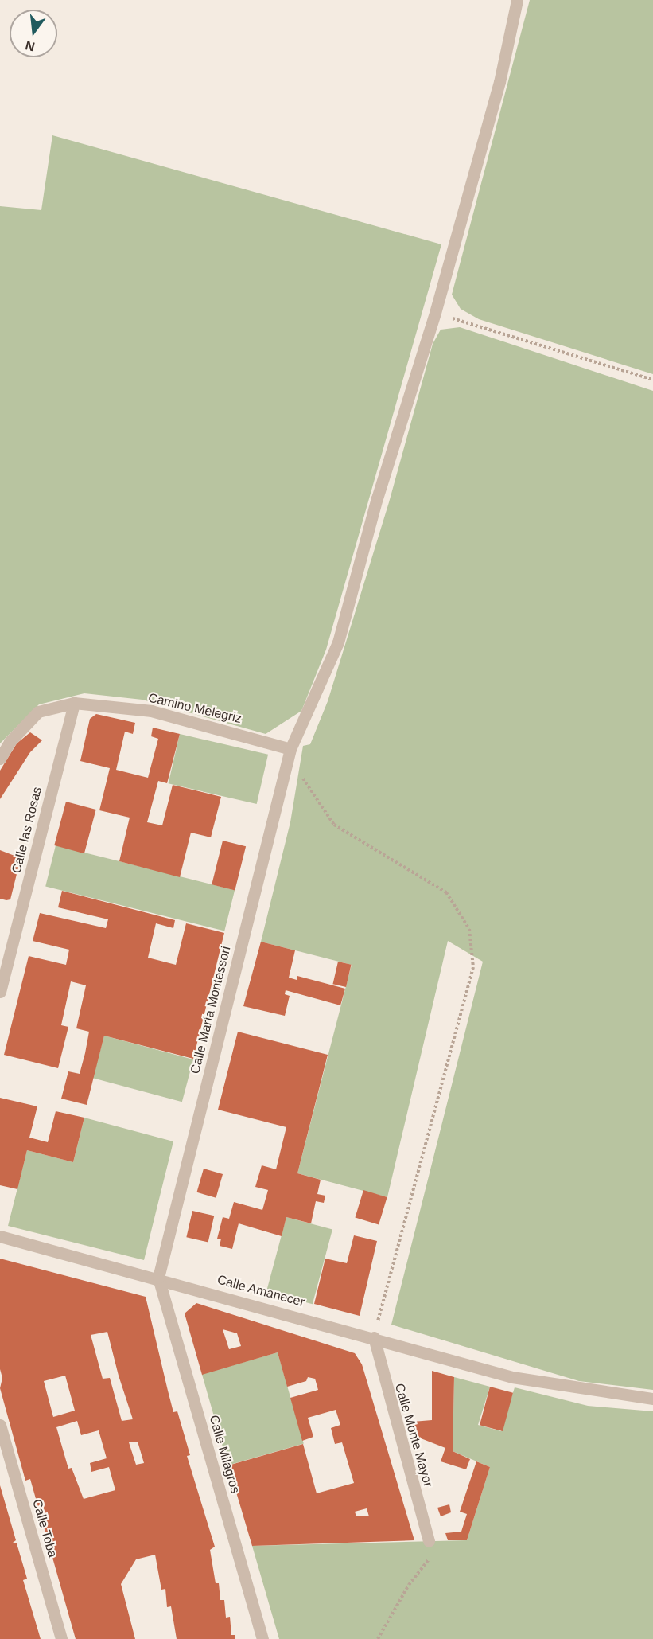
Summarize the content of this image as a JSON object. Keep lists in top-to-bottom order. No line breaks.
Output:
{"streets":{"street":["Camino Melegriz","Calle las Rosas","Calle María Montessori","Calle Amanecer","Calle Monte Mayor","Calle Milagros","Calle Toba"]},"crossings":[["Camino Melegriz","Calle las Rosas"],["Camino Melegriz","Calle María Montessori"],["Calle María Montessori","Calle Amanecer"],["Calle María Montessori","Calle Milagros"],["Calle Amanecer","Calle Monte Mayor"],["Calle Amanecer","Calle Milagros"]],"north":"bottom"}
